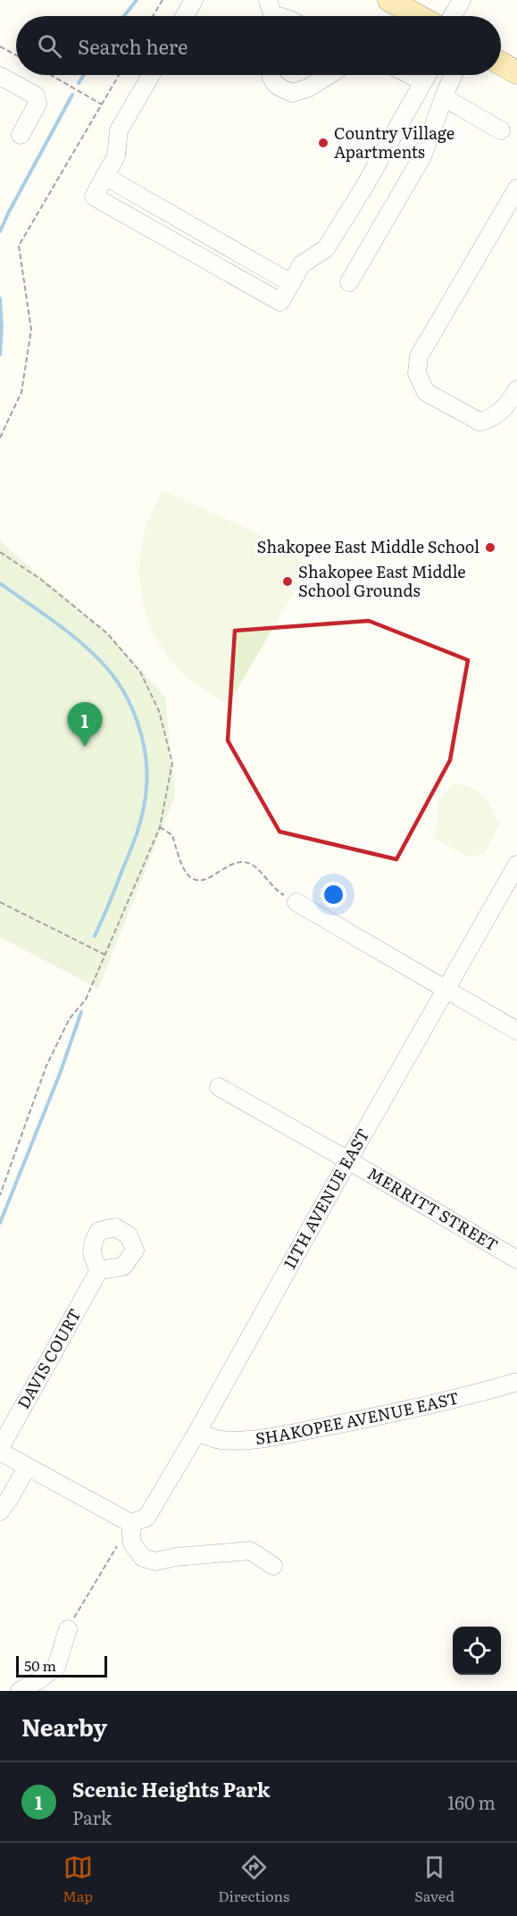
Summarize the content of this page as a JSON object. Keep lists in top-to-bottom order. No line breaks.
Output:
{"streets":{"street":["11TH AVENUE EAST","MERRITT STREET","DAVIS COURT","SHAKOPEE AVENUE EAST"]},"crossings":[["11TH AVENUE EAST","MERRITT STREET"],["11TH AVENUE EAST","SHAKOPEE AVENUE EAST"]],"places":["Country Village Apartments","Shakopee East Middle School","Shakopee East Middle School Grounds"],"scale_bar":"50 m","page":{"search":"Search here","pins":"1","scale":"50 m","heading":"Nearby","list":[{"mark":"1","name":"Scenic Heights Park","note":"Park","value":"160 m"}],"nav":["Map","Directions","Saved"]}}
